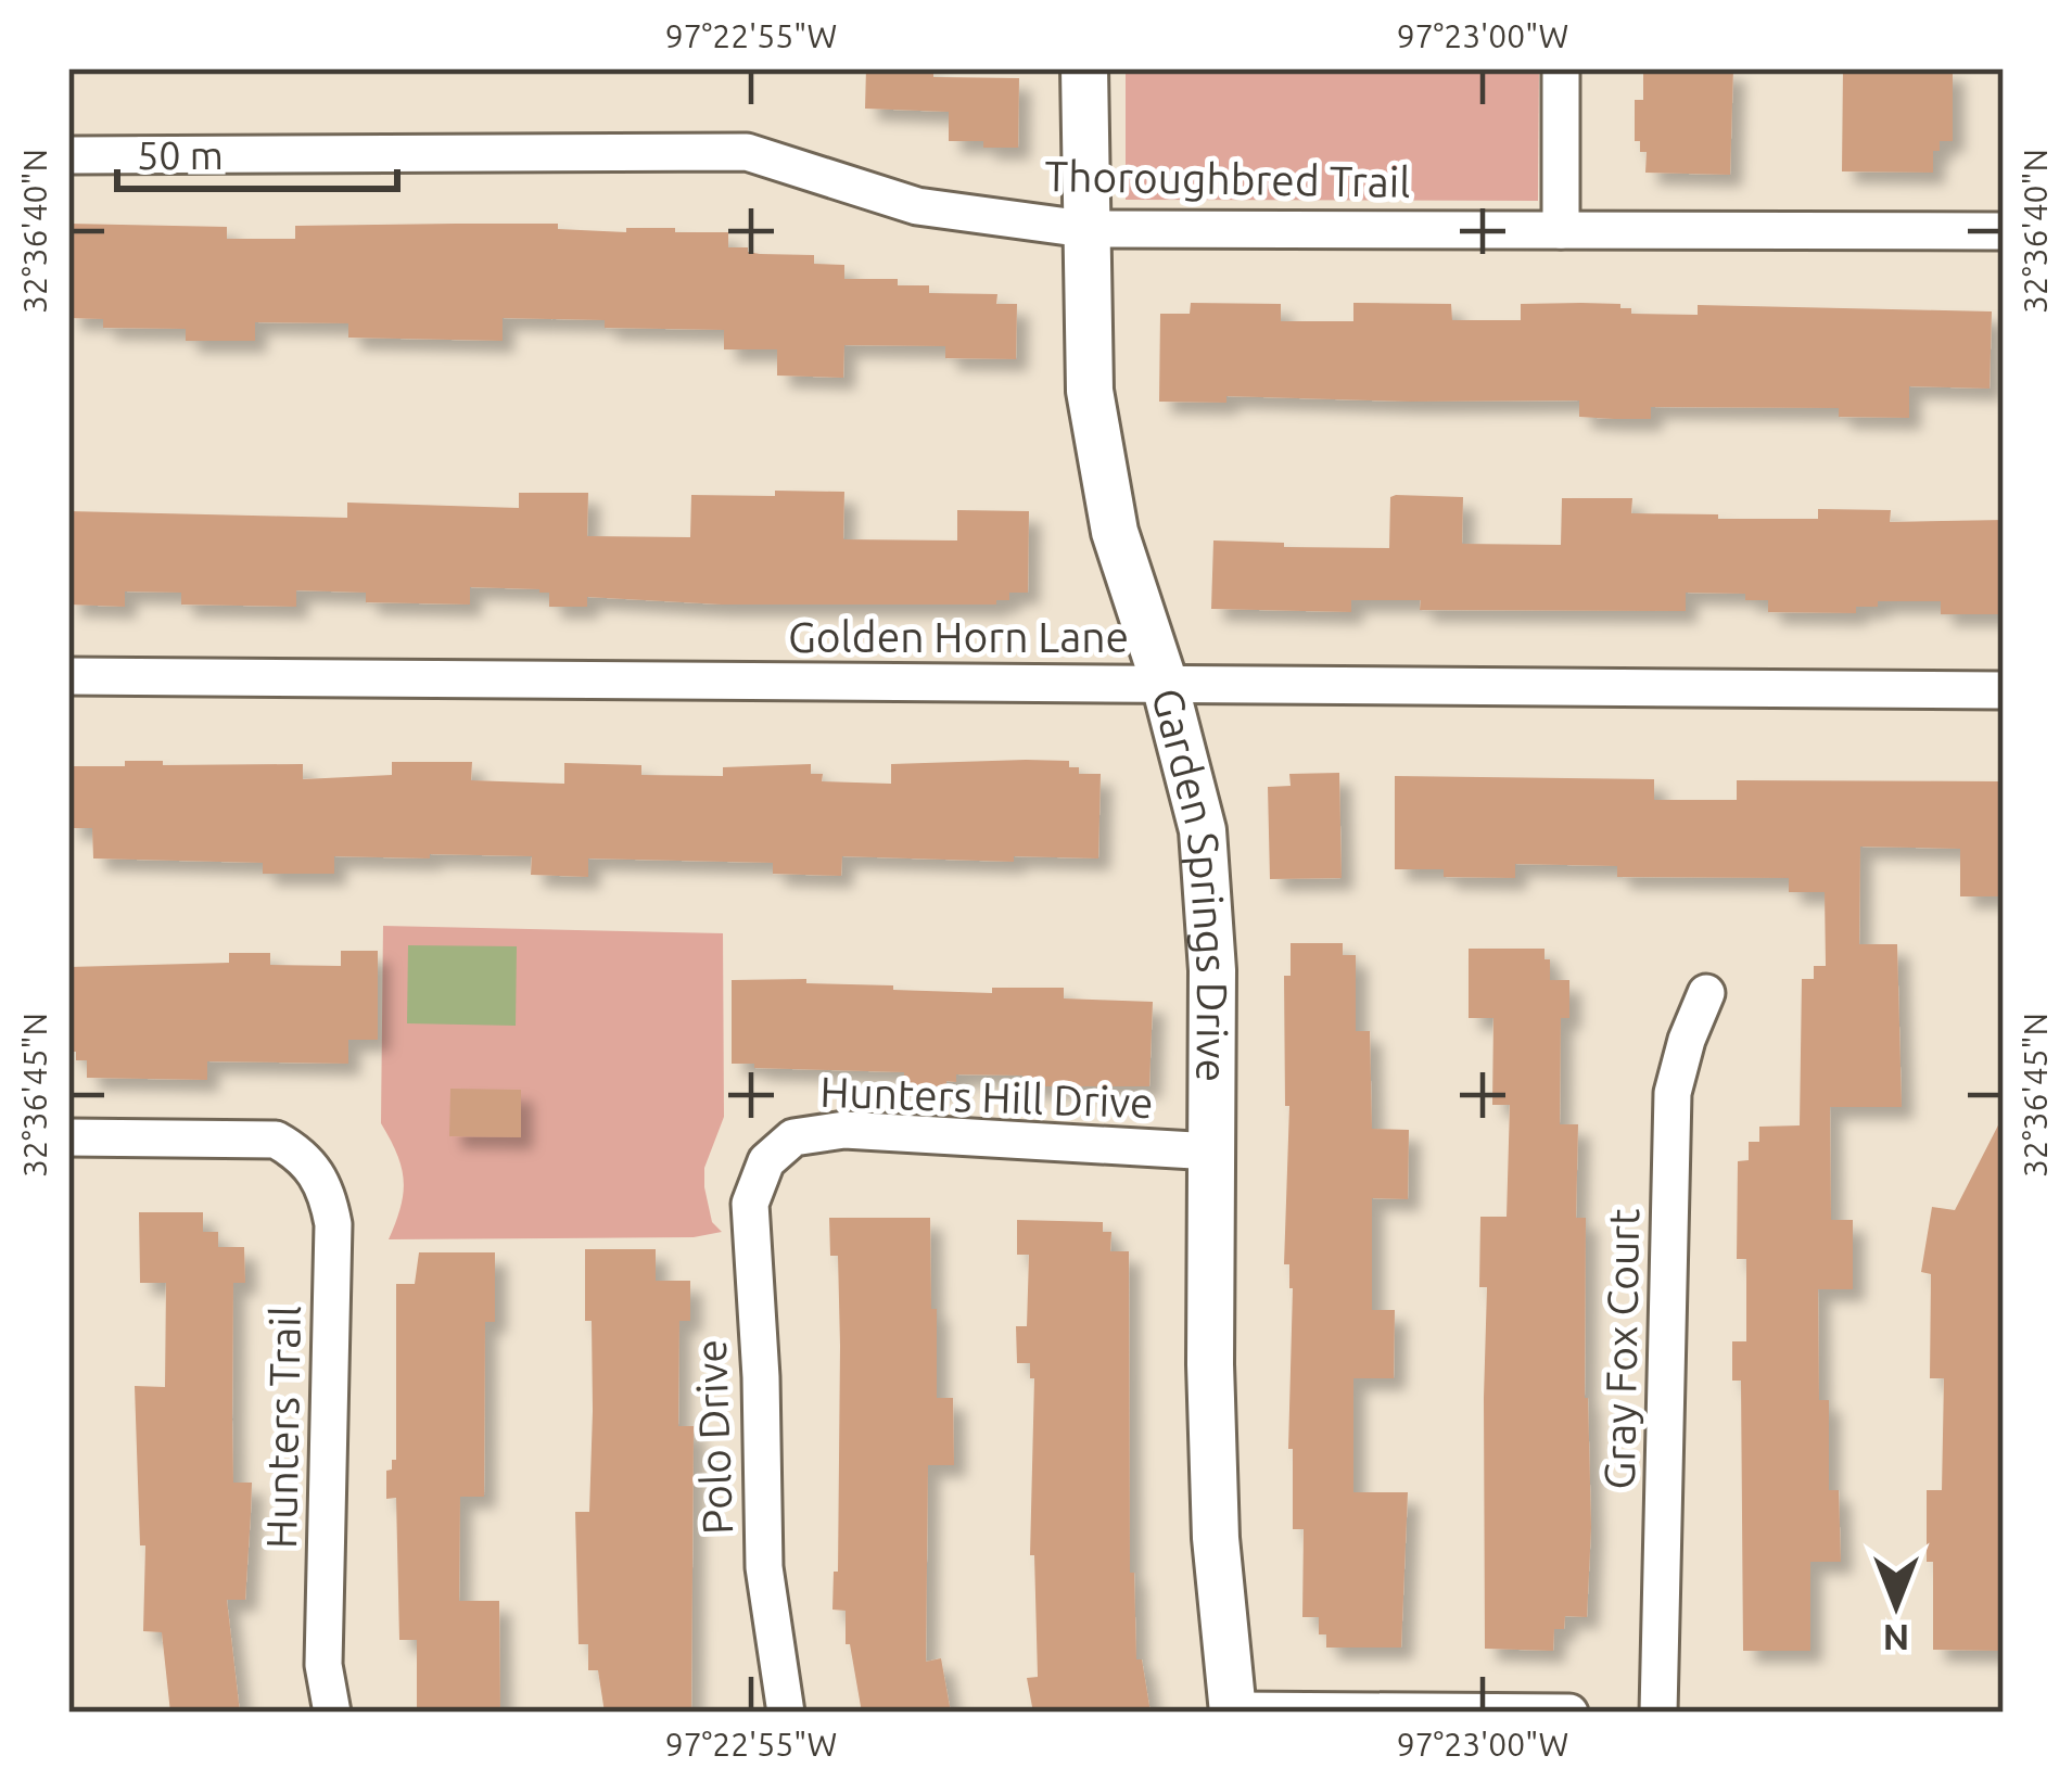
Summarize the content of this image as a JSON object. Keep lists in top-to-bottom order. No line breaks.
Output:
{"streets":{"street":["Thoroughbred Trail","Golden Horn Lane","Garden Springs Drive","Hunters Hill Drive","Gray Fox Court","Hunters Trail","Polo Drive"]},"crossings":[["Thoroughbred Trail","Garden Springs Drive"],["Golden Horn Lane","Garden Springs Drive"],["Garden Springs Drive","Hunters Hill Drive"],["Hunters Hill Drive","Polo Drive"]],"scale_bar":"50 m","north":"bottom","coordinates":["97°22'55\"W","97°23'00\"W","32°36'40\"N","32°36'45\"N"]}
